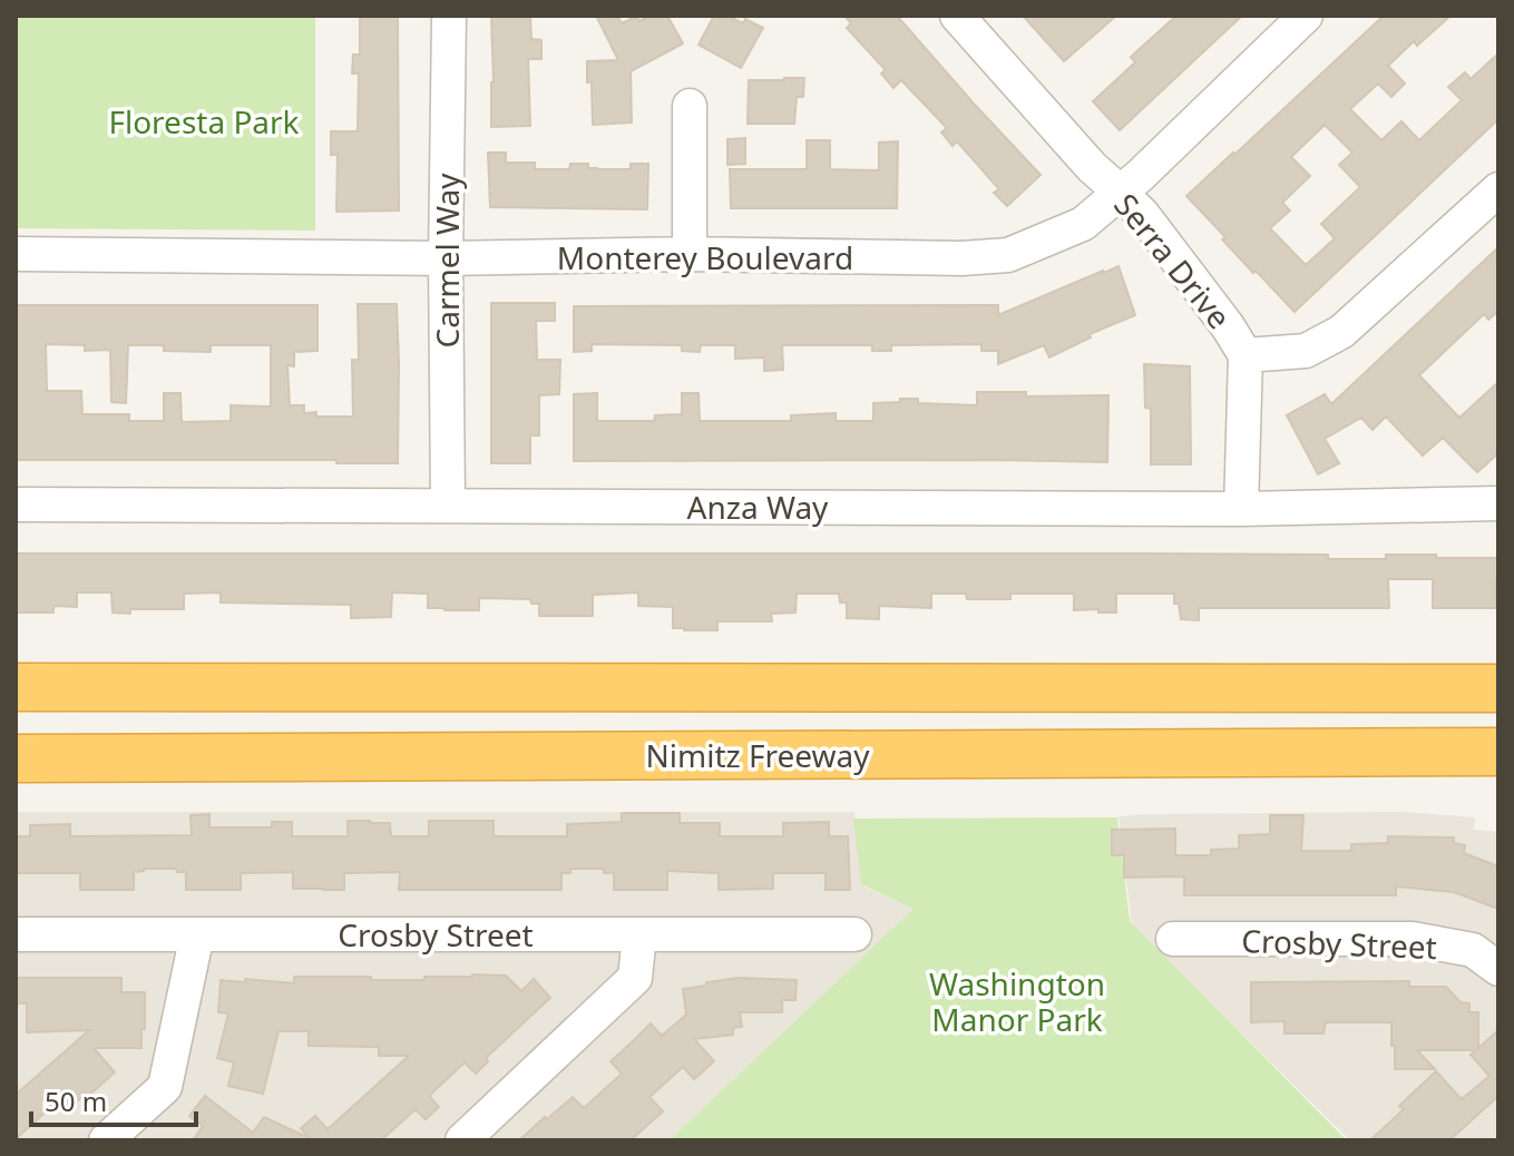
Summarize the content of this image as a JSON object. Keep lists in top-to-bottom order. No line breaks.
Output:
{"streets":{"highway":["Nimitz Freeway"],"street":["Monterey Boulevard","Carmel Way","Serra Drive","Anza Way","Crosby Street"]},"crossings":[["Monterey Boulevard","Carmel Way"],["Monterey Boulevard","Serra Drive"],["Carmel Way","Anza Way"],["Serra Drive","Anza Way"]],"parks":["Floresta Park","Washington Manor Park"],"scale_bar":"50 m"}
